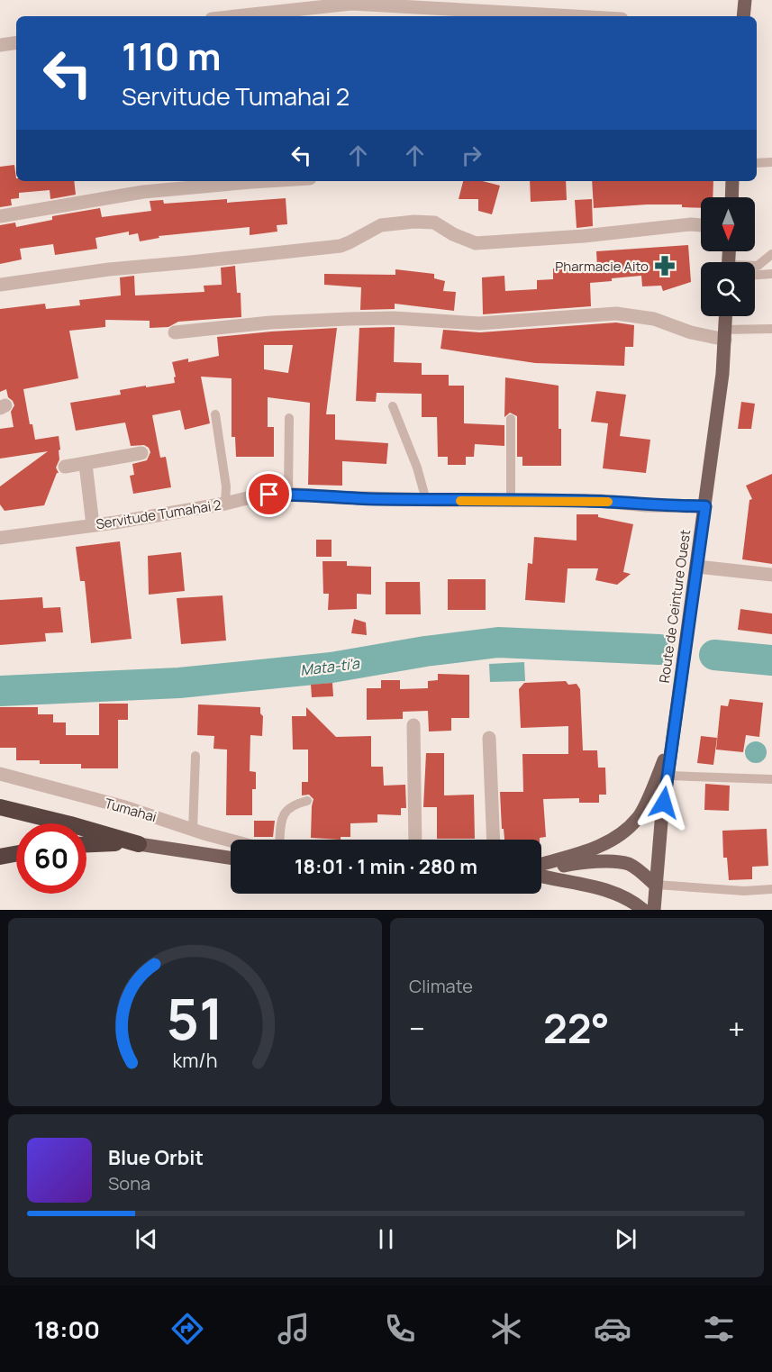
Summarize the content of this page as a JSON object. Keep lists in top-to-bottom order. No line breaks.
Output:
{"streets":{"main road":["Route de Ceinture Ouest"],"street":["Servitude Tumahai 2","Tumahai"]},"crossings":[["Servitude Tumahai 2","Route de Ceinture Ouest"]],"water":["Mata-ti'a"],"places":{"pharmacy":["Pharmacie Aito"]},"north":"bottom","page":{"turn":["110 m","Servitude Tumahai 2"],"limit":"60","trip":"18:01 · 1 min · 280 m","tile":"Climate","heat":["−","22°","+"],"song":["Blue Orbit","Sona"],"tabs":"18:00","gauge":["51","km/h"]}}
